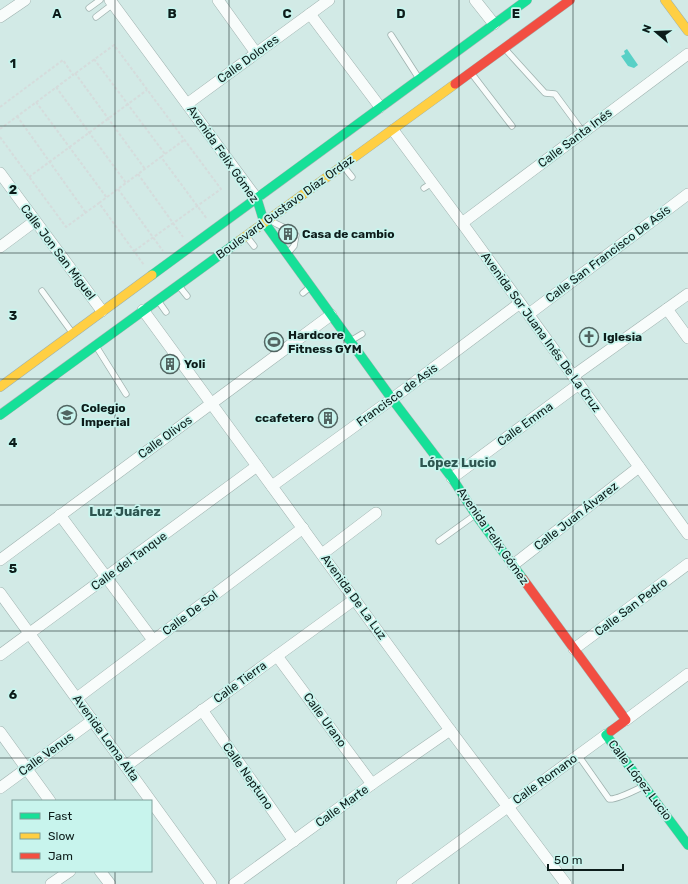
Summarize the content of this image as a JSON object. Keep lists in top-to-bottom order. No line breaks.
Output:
{"streets":{"main road":["Avenida Felix Gómez","Boulevard Gustavo Díaz Ordaz","Calle Romano","Calle López Lucio"],"street":["Calle Dolores","Calle Santa Inés","Calle Jon San Miguel","Calle San Francisco De Asís","Avenida Sor Juana Inés De La Cruz","Francisco de Asis","Calle Emma","Calle Olivos","Calle Juan Álvarez","Calle del Tanque","Avenida De La Luz","Calle San Pedro","Calle De Sol","Calle Tierra","Calle Urano","Avenida Loma Alta","Calle Venus","Calle Neptuno","Calle Marte"]},"crossings":[["Calle Dolores","Avenida Felix Gómez"],["Calle Santa Inés","Avenida Sor Juana Inés De La Cruz"],["Avenida Felix Gómez","Boulevard Gustavo Díaz Ordaz"],["Avenida Felix Gómez","Francisco de Asis"],["Avenida Felix Gómez","Calle Emma"],["Avenida Felix Gómez","Calle Olivos"],["Avenida Felix Gómez","Calle Juan Álvarez"],["Avenida Felix Gómez","Calle San Pedro"],["Avenida Felix Gómez","Calle Romano"],["Boulevard Gustavo Díaz Ordaz","Calle Jon San Miguel"],["Boulevard Gustavo Díaz Ordaz","Avenida Sor Juana Inés De La Cruz"],["Boulevard Gustavo Díaz Ordaz","Avenida De La Luz"],["Calle San Francisco De Asís","Avenida Sor Juana Inés De La Cruz"],["Avenida Sor Juana Inés De La Cruz","Francisco de Asis"],["Avenida Sor Juana Inés De La Cruz","Calle Emma"],["Avenida Sor Juana Inés De La Cruz","Calle Juan Álvarez"],["Francisco de Asis","Avenida De La Luz"],["Calle Olivos","Avenida De La Luz"],["Calle del Tanque","Avenida De La Luz"],["Calle del Tanque","Avenida Loma Alta"],["Avenida De La Luz","Calle De Sol"],["Avenida De La Luz","Calle Tierra"],["Avenida De La Luz","Calle Romano"],["Avenida De La Luz","Calle Marte"],["Calle De Sol","Avenida Loma Alta"],["Calle Tierra","Calle Urano"],["Calle Tierra","Avenida Loma Alta"],["Calle Tierra","Calle Neptuno"],["Calle Urano","Calle Marte"],["Avenida Loma Alta","Calle Venus"],["Calle Neptuno","Calle Marte"],["Calle Romano","Calle López Lucio"]],"districts":["López Lucio","Luz Juárez"],"places":{"building":["Casa de cambio","Yoli","ccafetero"],"church":["Iglesia"],"sports":["Hardcore Fitness GYM"],"school or university":["Colegio Imperial"]},"legend":["Fast","Slow","Jam"],"scale_bar":"50 m","north":"left","grid":{"columns":["A","B","C","D","E"],"rows":["1","2","3","4","5","6"]}}
